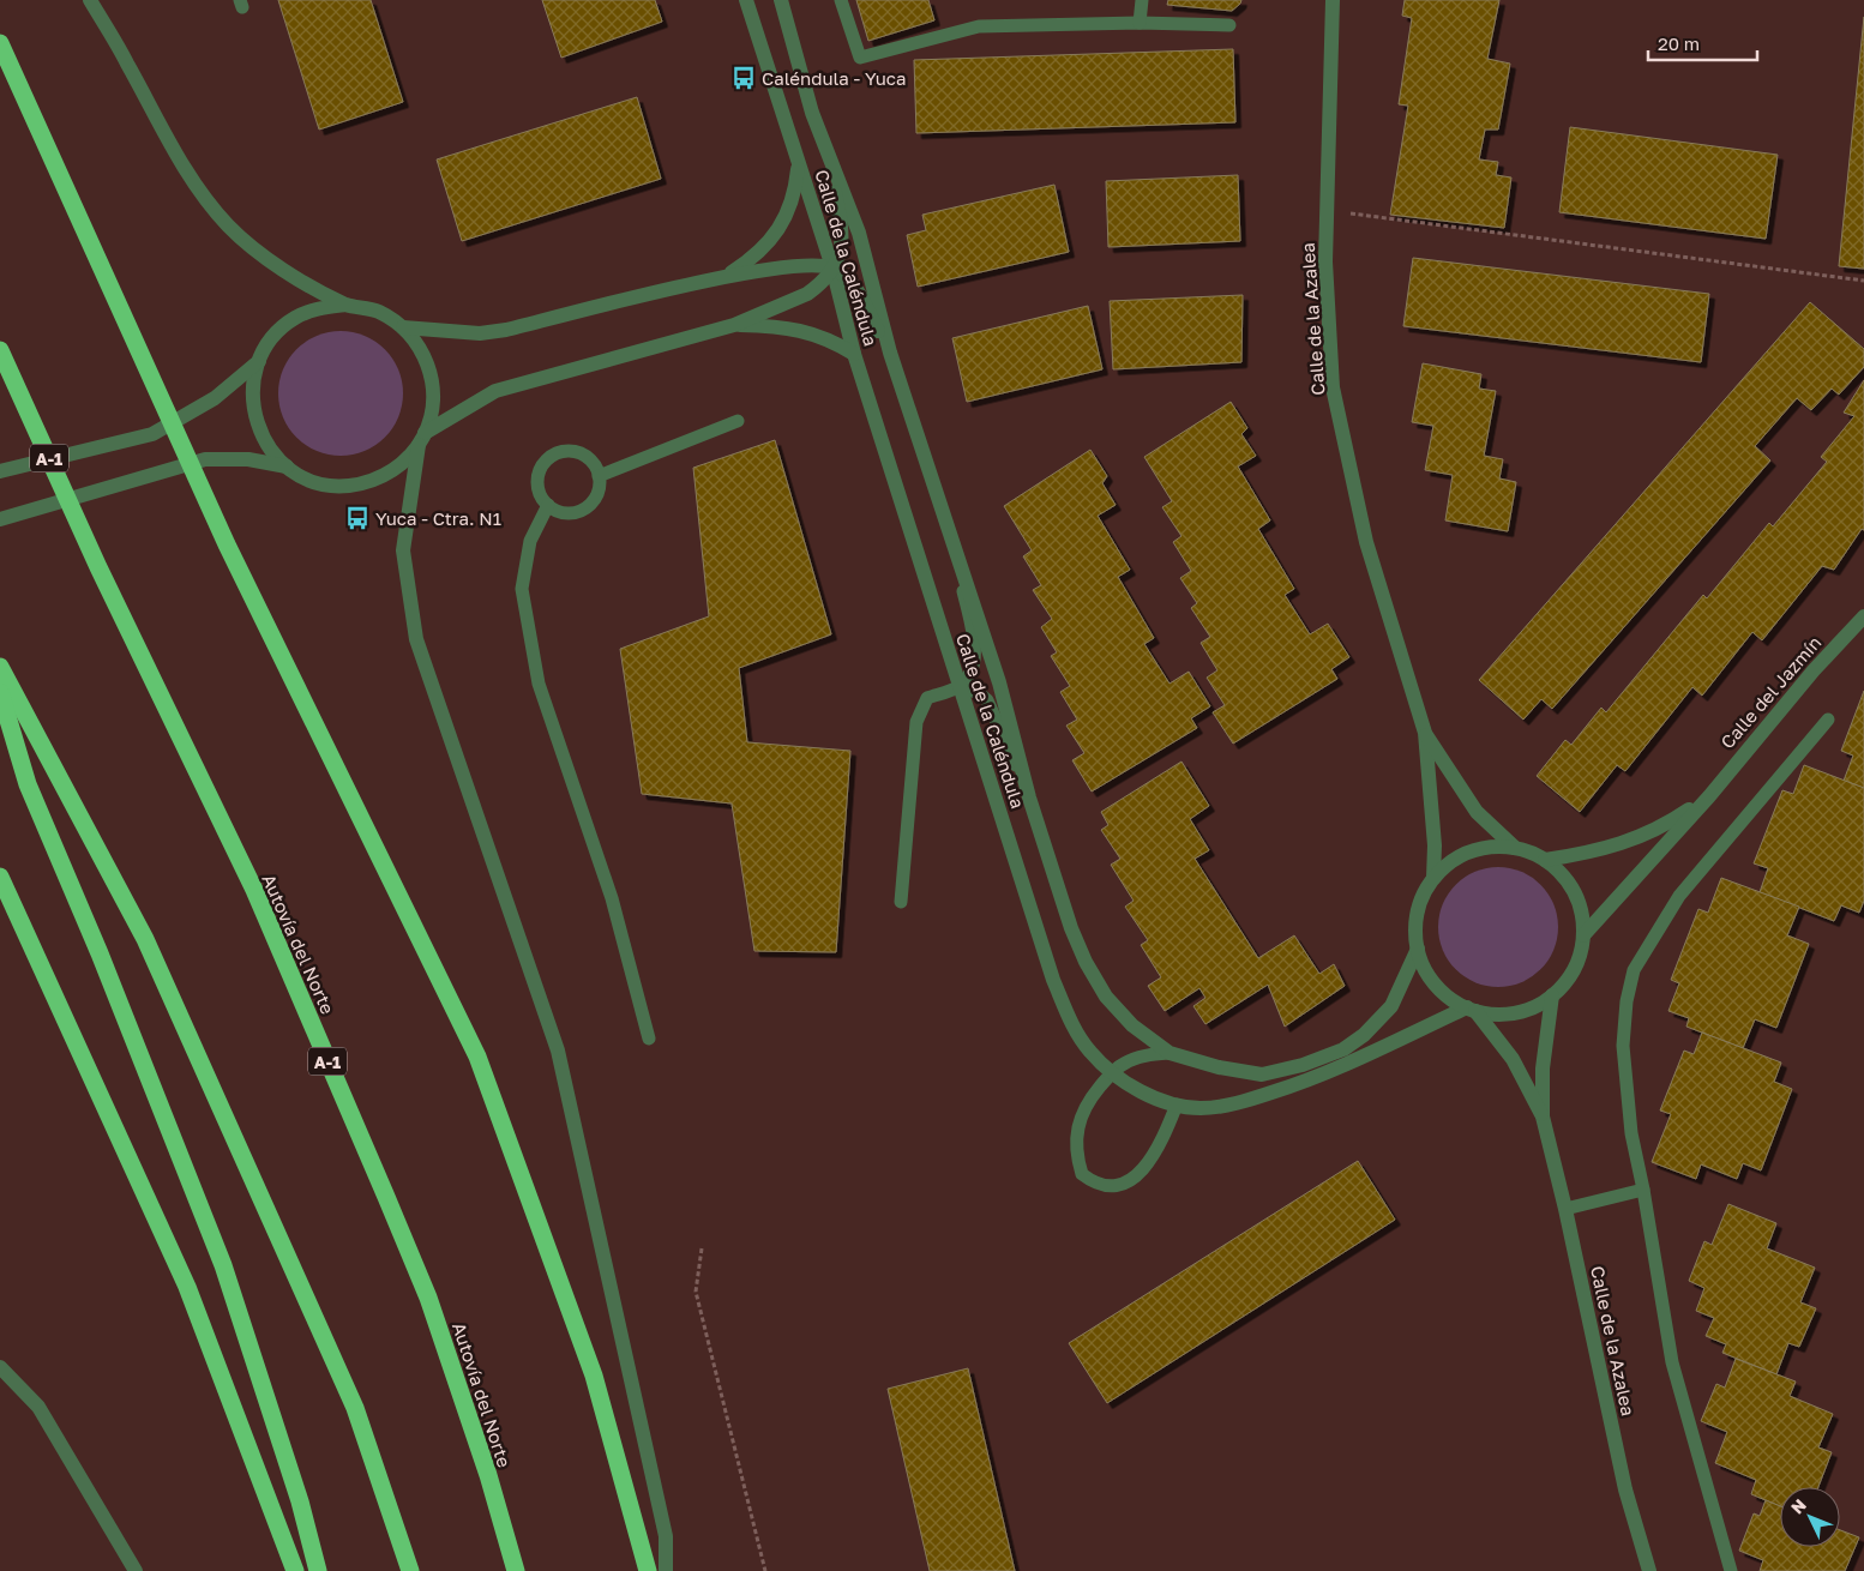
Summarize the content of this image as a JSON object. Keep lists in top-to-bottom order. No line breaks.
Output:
{"streets":{"highway":["A-1","Autovía del Norte"],"street":["Calle de la Caléndula","Calle de la Azalea","Calle del Jazmín"]},"crossings":[["Calle de la Caléndula","Calle de la Azalea"],["Calle de la Caléndula","Calle del Jazmín"],["Calle de la Azalea","Calle del Jazmín"]],"places":{"bus stop":["Caléndula - Yuca","Yuca - Ctra. N1"]},"scale_bar":"20 m","north":"top left"}
